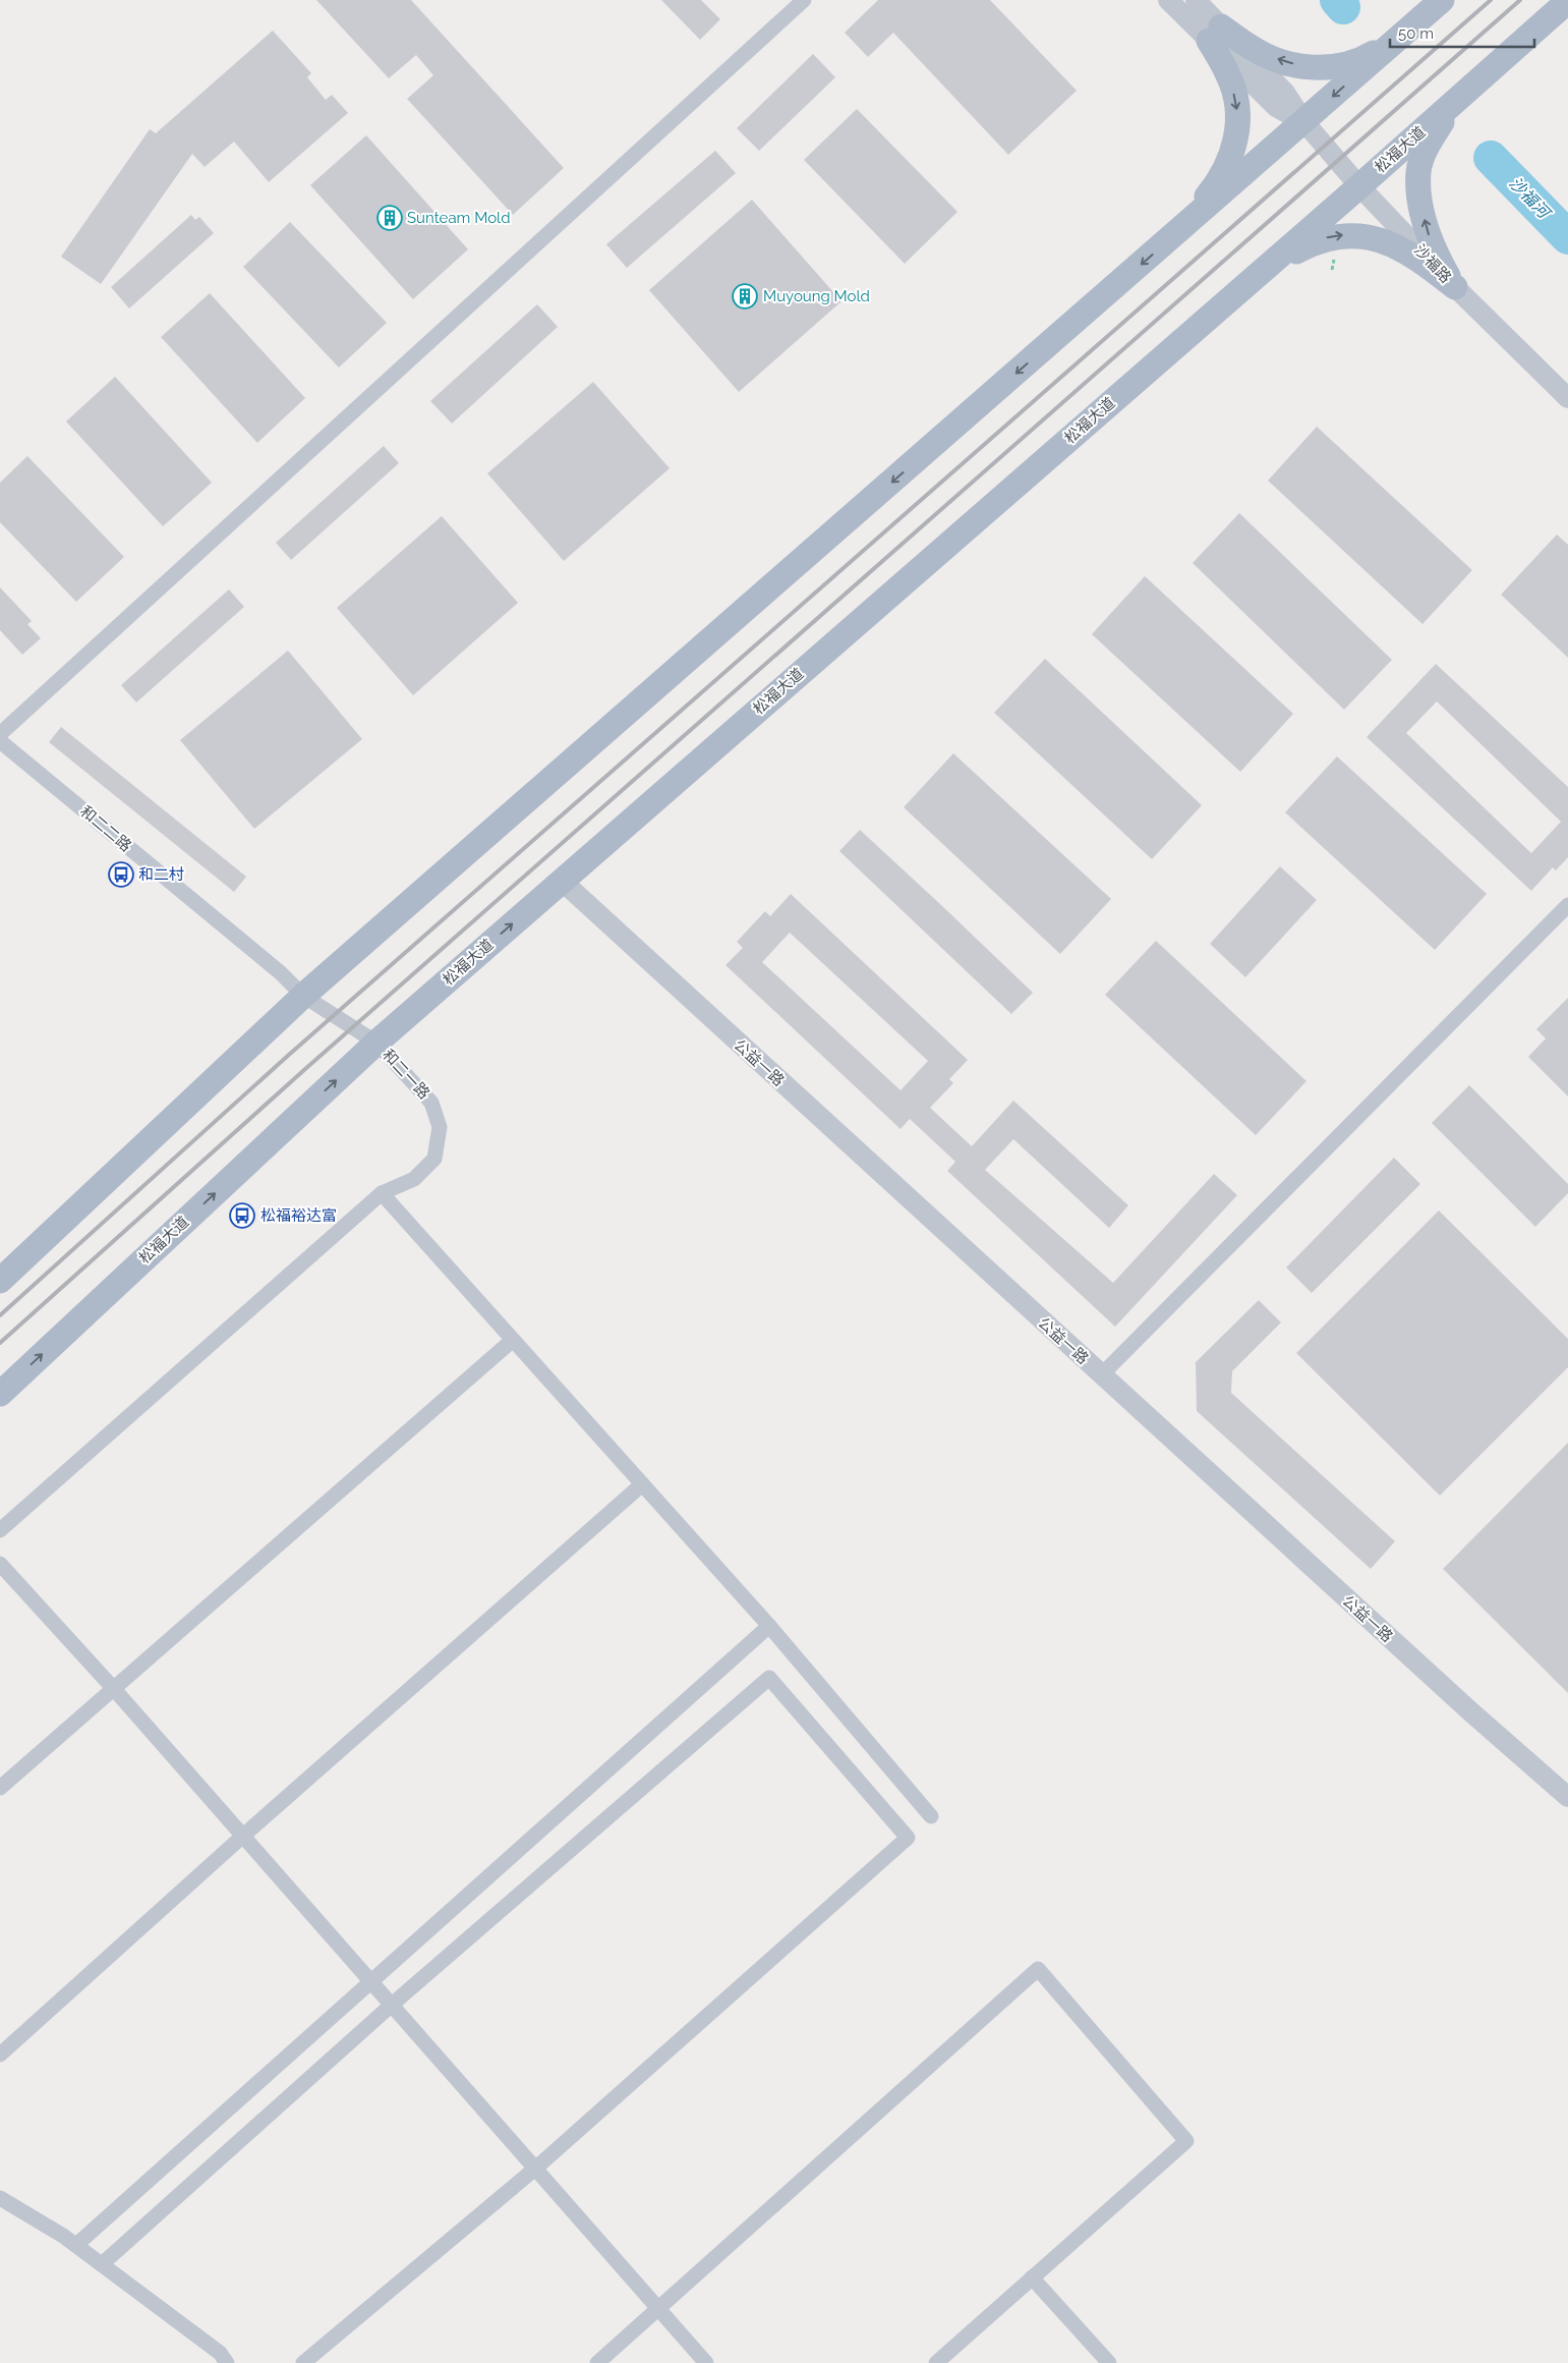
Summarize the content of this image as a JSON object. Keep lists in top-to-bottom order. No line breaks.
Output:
{"streets":{"main road":["松福大道"],"street":["沙福路","和二二路","公益一路","和二一路"]},"crossings":[["松福大道","沙福路"],["松福大道","公益一路"],["松福大道","和二一路"],["和二二路","和二一路"]],"water":["沙福河"],"places":{"building":["Sunteam Mold","Muyoung Mold"],"bus stop":["和二村","松福裕达富"]},"scale_bar":"50 m"}
